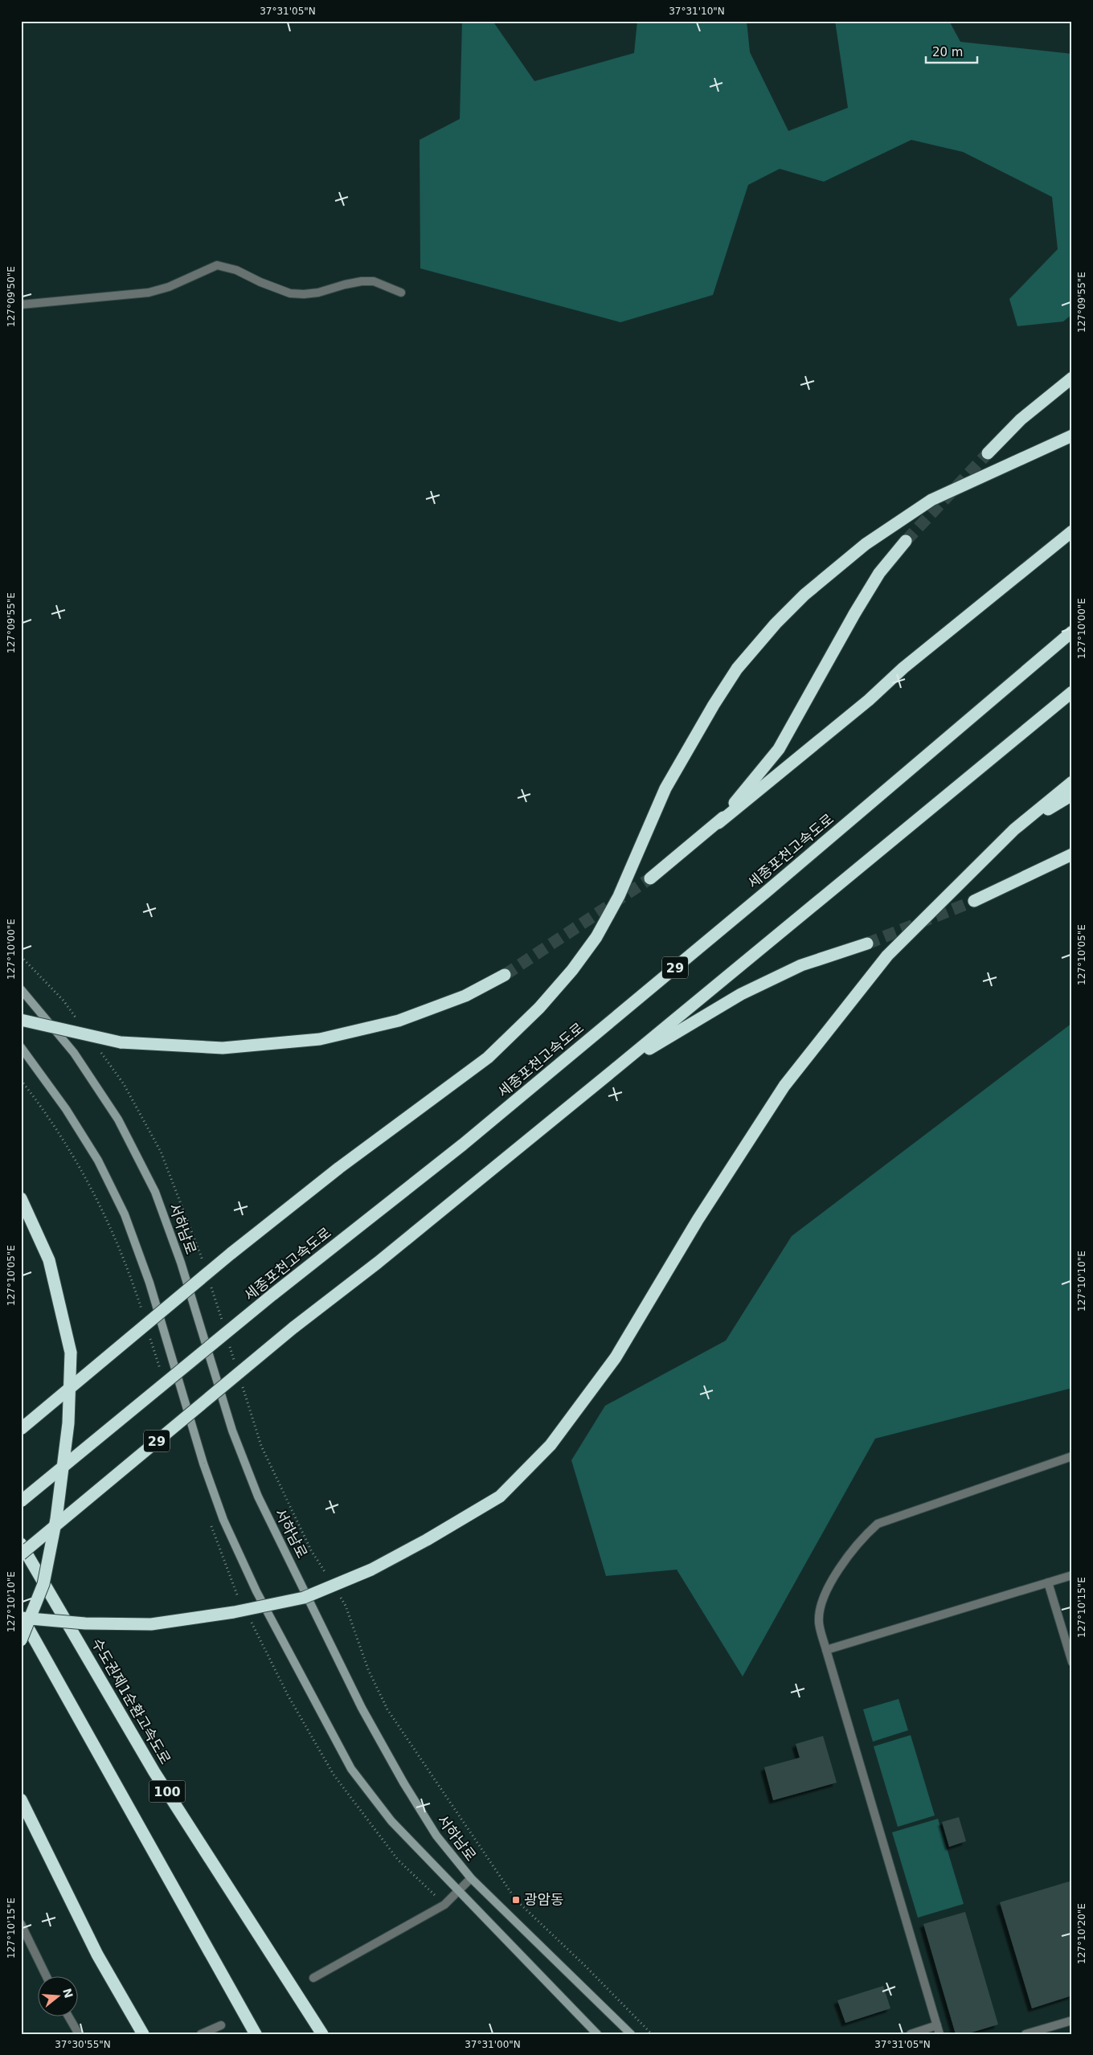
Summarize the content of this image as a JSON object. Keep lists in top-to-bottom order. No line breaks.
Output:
{"streets":{"highway":["세종포천고속도로","29","수도권제1순환고속도로","100"],"main road":["서하남로"]},"places":{"transit":["광암동"]},"scale_bar":"20 m","north":"right","coordinates":["37°31'05\"N","37°31'10\"N","127°09'50\"E","127°09'55\"E","127°10'00\"E","127°10'05\"E","127°10'10\"E","127°10'15\"E","127°10'20\"E","37°30'55\"N","37°31'00\"N"]}
